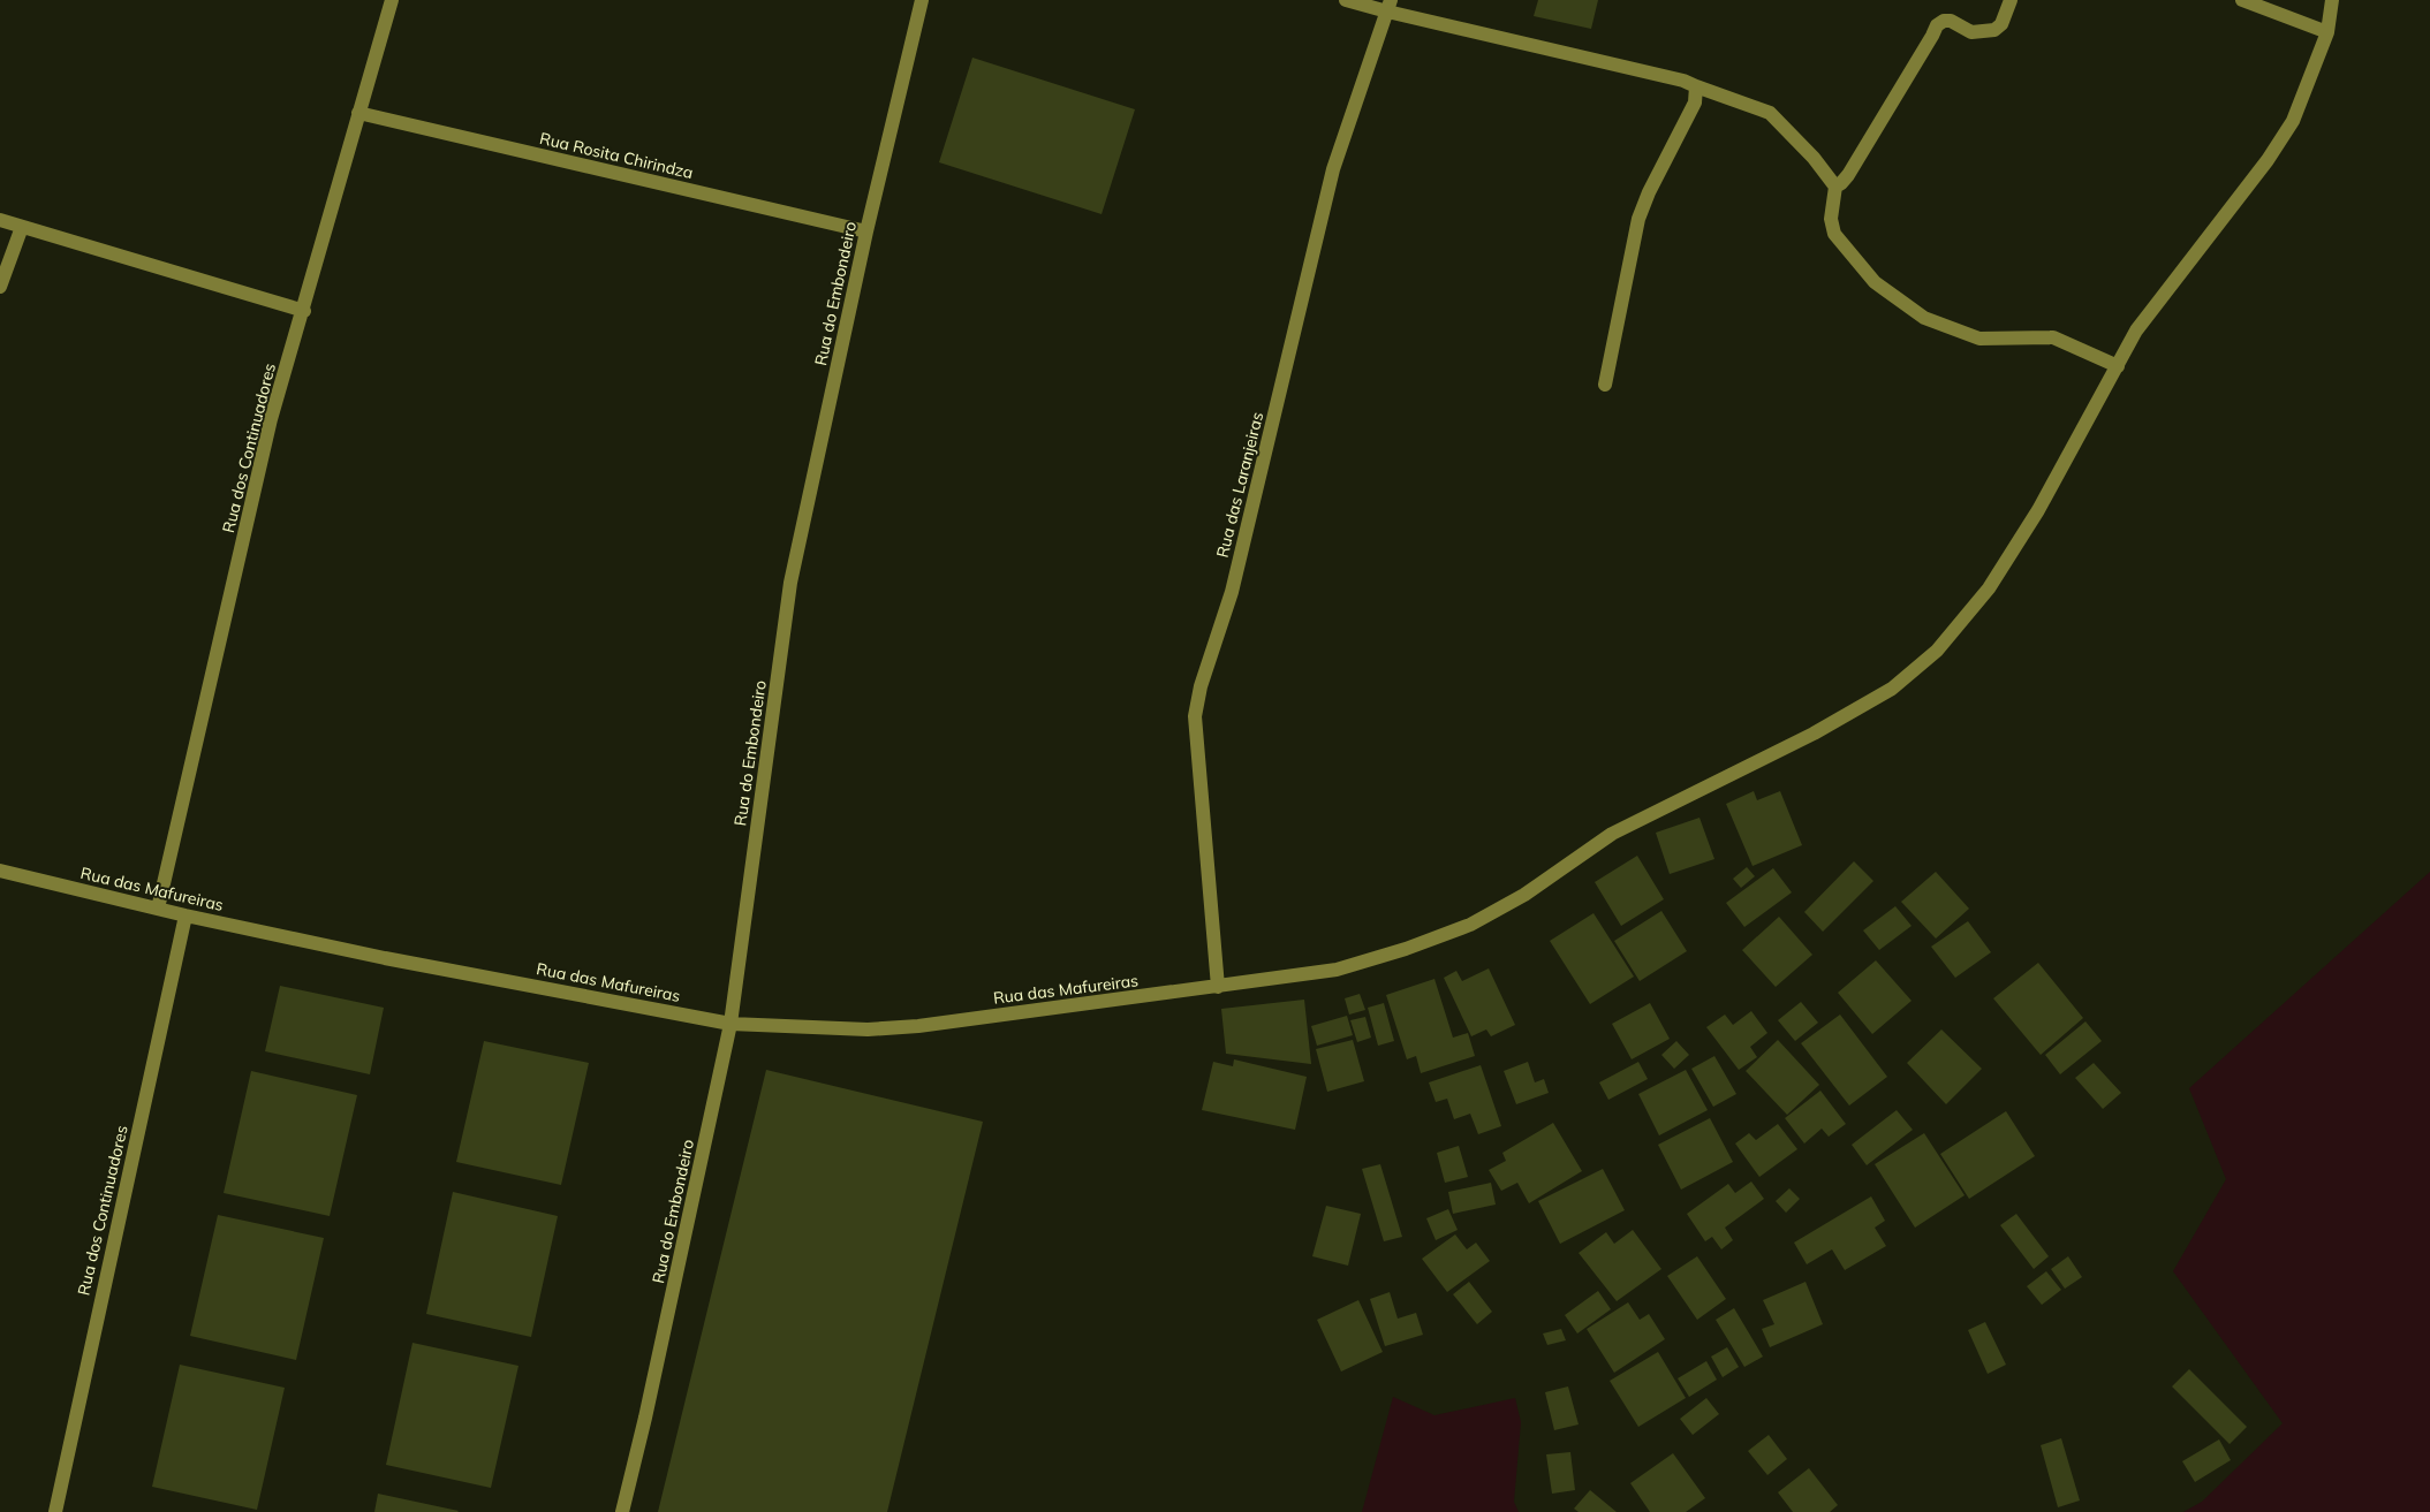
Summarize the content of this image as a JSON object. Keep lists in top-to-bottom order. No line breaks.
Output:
{"streets":{"street":["Rua Rosita Chirindza","Rua do Embondeiro","Rua dos Continuadores","Rua das Laranjeiras","Rua das Mafureiras"]},"crossings":[["Rua Rosita Chirindza","Rua do Embondeiro"],["Rua Rosita Chirindza","Rua dos Continuadores"],["Rua do Embondeiro","Rua das Mafureiras"],["Rua dos Continuadores","Rua das Mafureiras"],["Rua das Laranjeiras","Rua das Mafureiras"]]}
